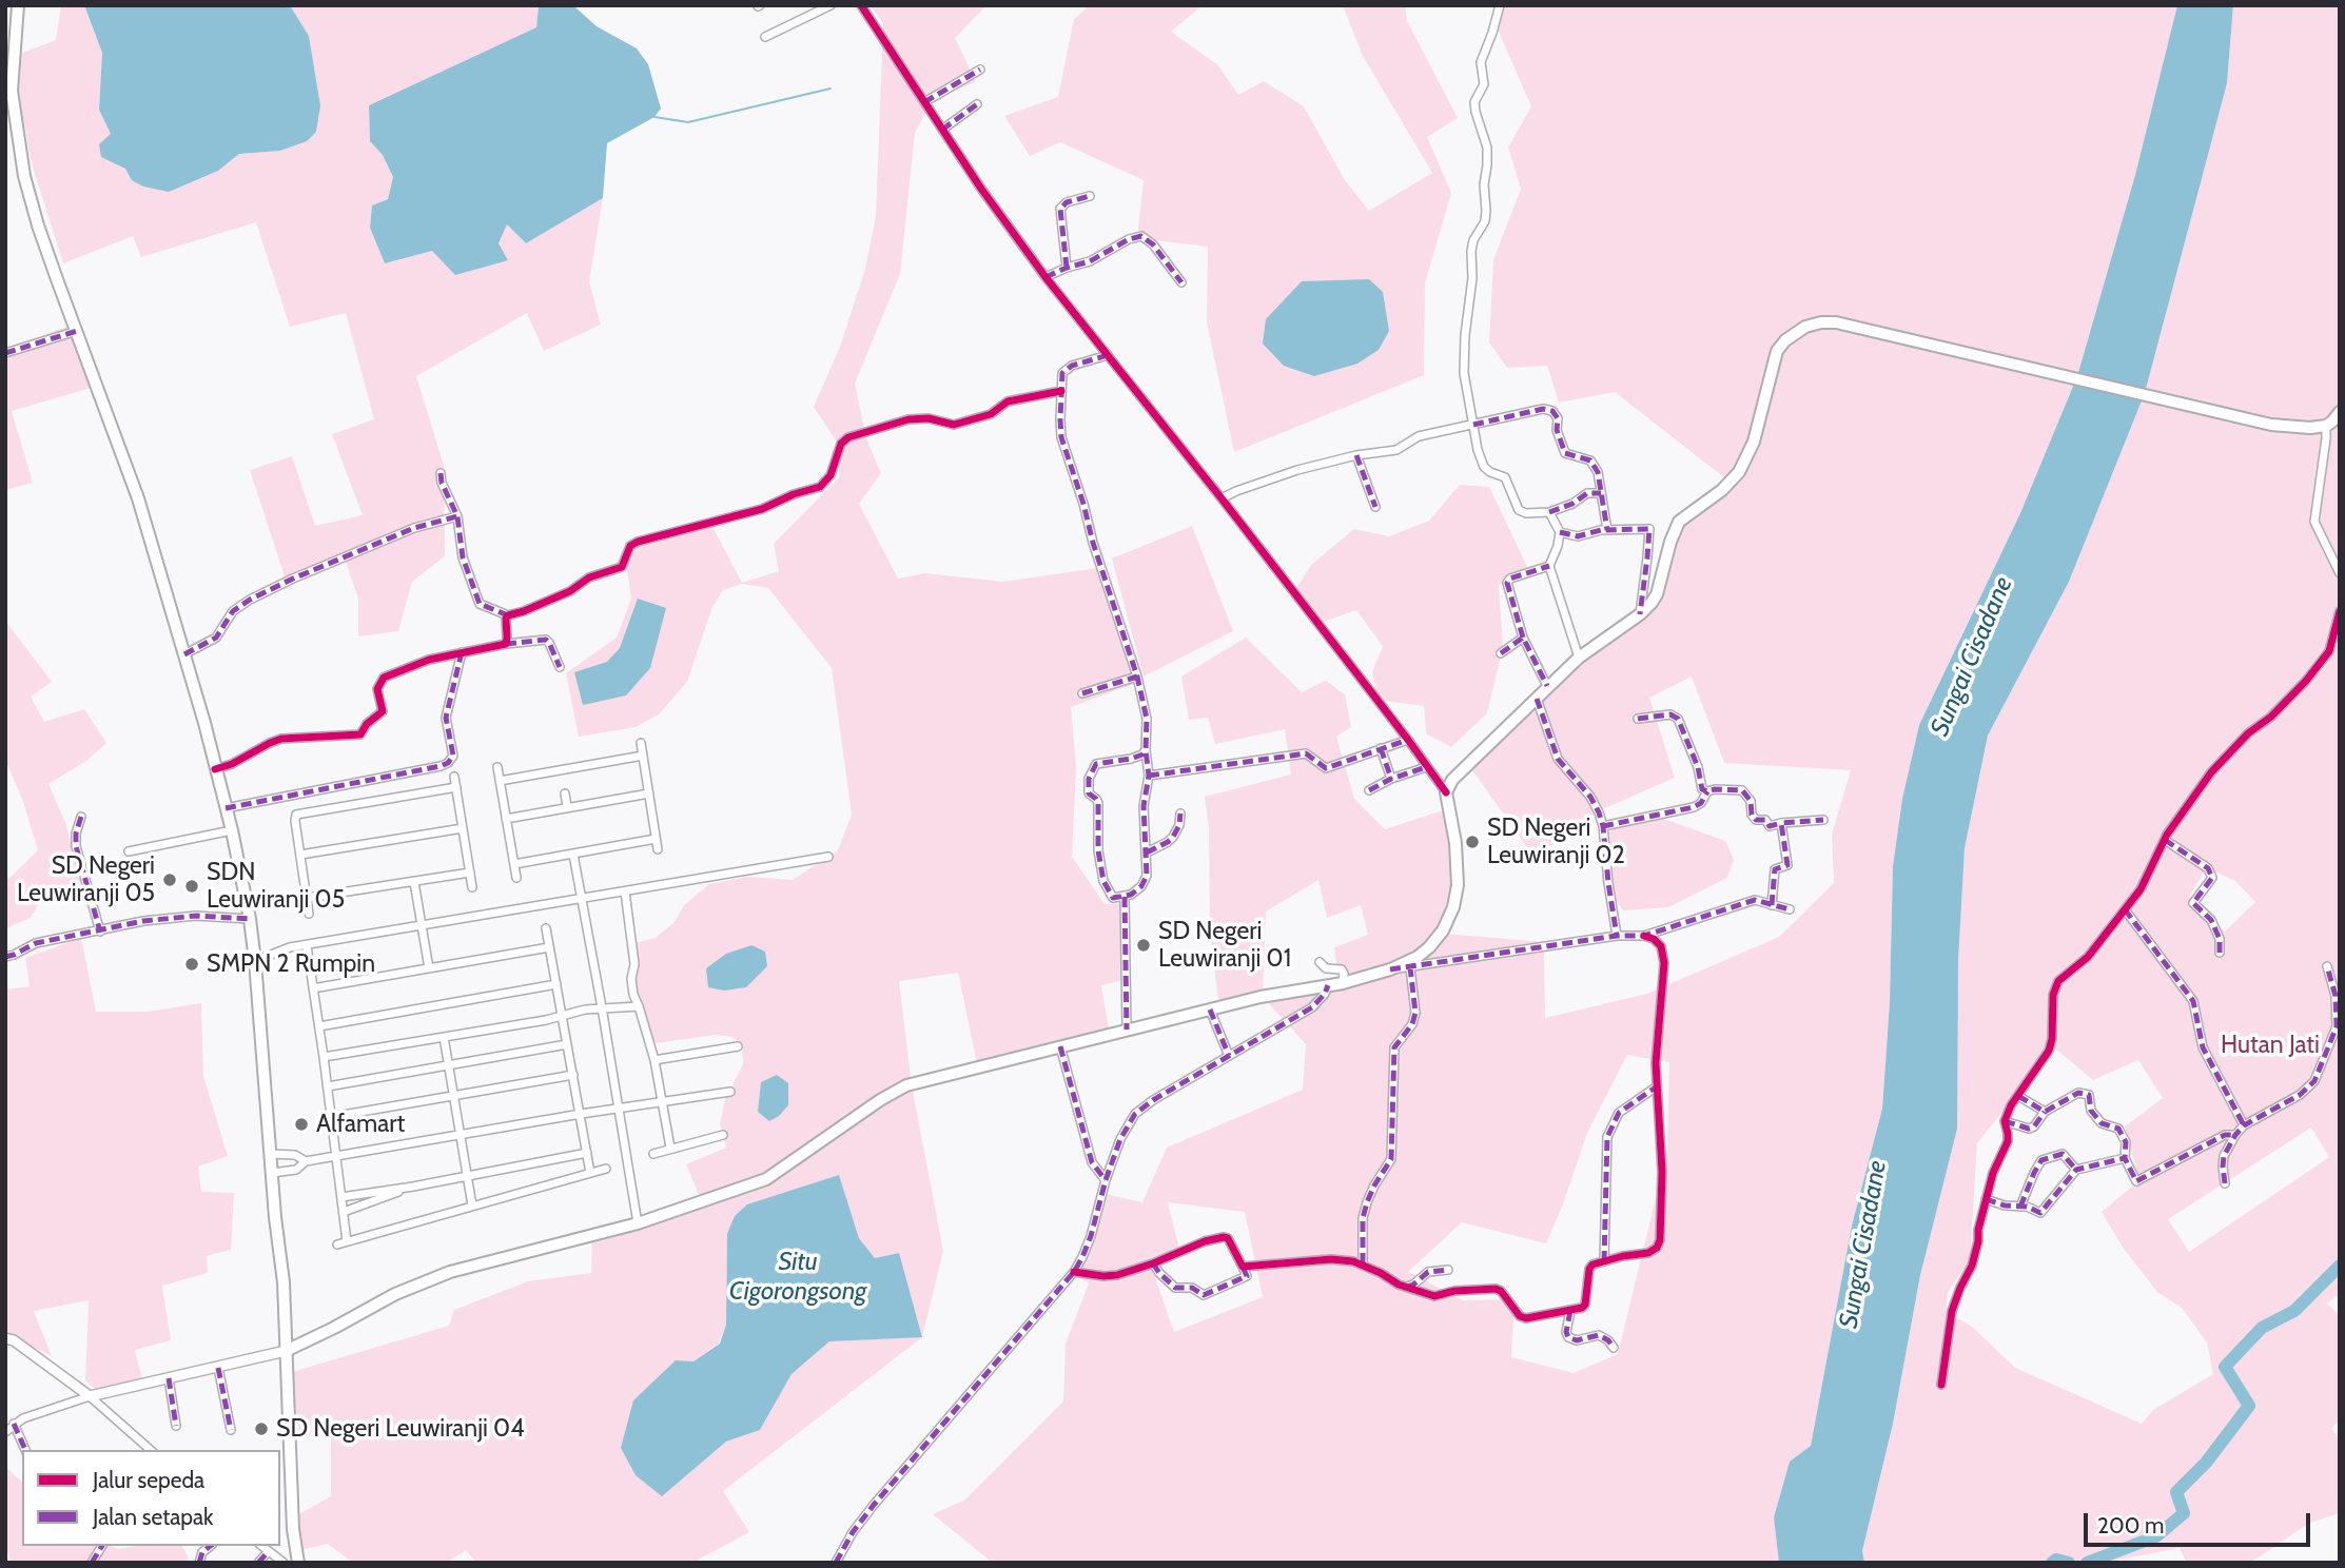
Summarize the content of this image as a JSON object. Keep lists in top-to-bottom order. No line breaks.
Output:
{"water":["Sungai Cisadane","Situ Cigorongsong"],"parks":["Hutan Jati"],"places":["SD Negeri Leuwiranji 02","SD Negeri Leuwiranji 05","SDN Leuwiranji 05","SD Negeri Leuwiranji 01","SMPN 2 Rumpin","Alfamart","SD Negeri Leuwiranji 04"],"legend":["Jalur sepeda","Jalan setapak"],"scale_bar":"200 m"}
